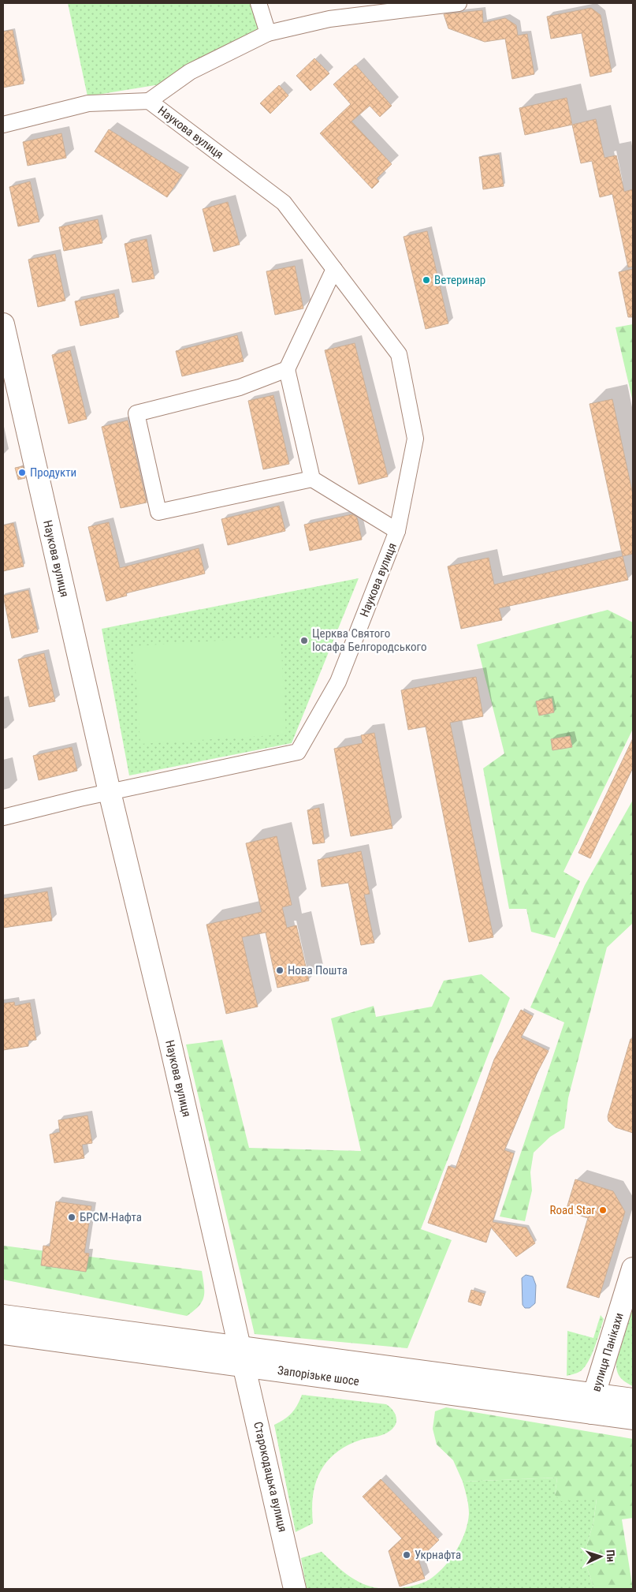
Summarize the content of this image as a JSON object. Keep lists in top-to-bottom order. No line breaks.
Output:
{"streets":{"street":["Наукова вулиця","вулиця Панікахи","Запорізьке шосе","Старокодацька вулиця"]},"crossings":[["Наукова вулиця","Запорізьке шосе"],["Наукова вулиця","Старокодацька вулиця"],["вулиця Панікахи","Запорізьке шосе"],["Запорізьке шосе","Старокодацька вулиця"]],"places":["Ветеринар","Продукти","Церква Святого Іосафа Белгородського","Нова Пошта","Road Star","БРСМ-Нафта","Укрнафта"],"north":"right"}
